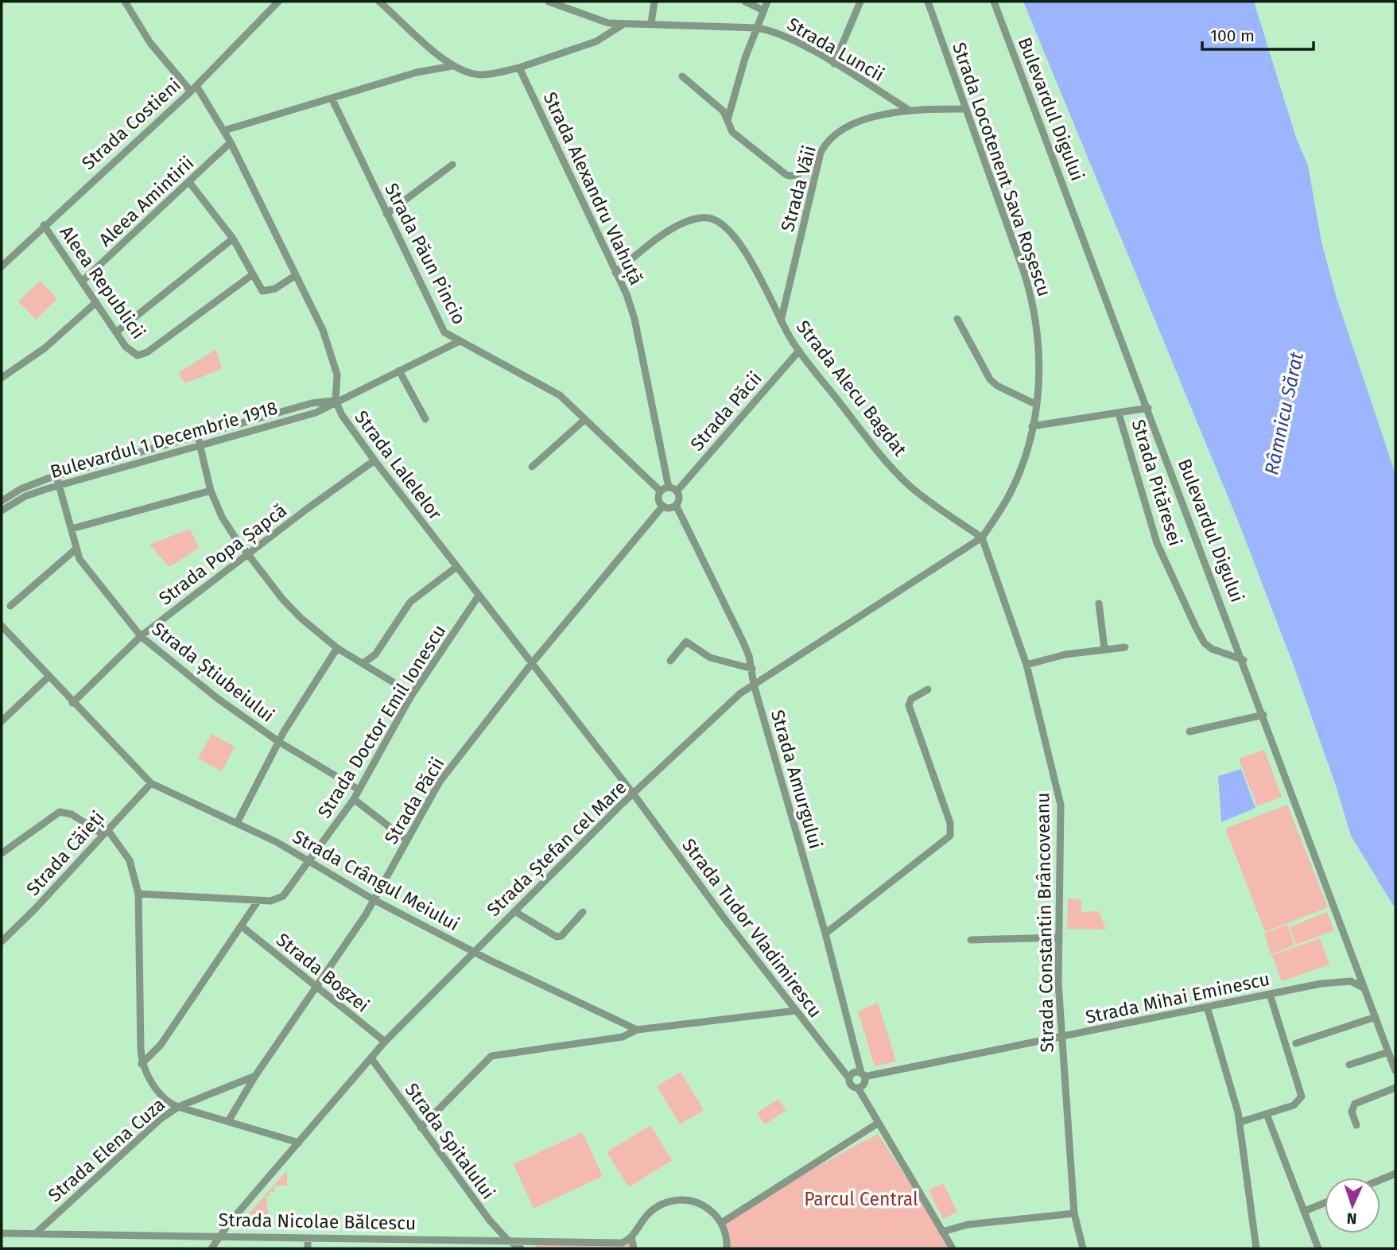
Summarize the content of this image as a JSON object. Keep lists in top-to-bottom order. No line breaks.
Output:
{"streets":{"street":["Strada Luncii","Bulevardul Digului","Strada Costieni","Strada Locotenent Sava Roșescu","Strada Alexandru Vlahuță","Strada Văii","Aleea Amintirii","Strada Păun Pincio","Aleea Republicii","Strada Alecu Bagdat","Strada Păcii","Bulevardul 1 Decembrie 1918","Strada Lalelelor","Strada Pităresei","Strada Popa Șapcă","Strada Știubeiului","Strada Doctor Emil Ionescu","Strada Amurgului","Strada Ștefan cel Mare","Strada Căieți","Strada Crângul Meiului","Strada Constantin Brâncoveanu","Strada Tudor Vladimirescu","Strada Bogzei","Strada Mihai Eminescu","Strada Spitalului","Strada Elena Cuza","Strada Nicolae Bălcescu"]},"crossings":[["Strada Luncii","Strada Văii"],["Bulevardul Digului","Strada Pităresei"],["Bulevardul Digului","Strada Mihai Eminescu"],["Strada Costieni","Aleea Republicii"],["Strada Costieni","Strada Lalelelor"],["Strada Locotenent Sava Roșescu","Strada Văii"],["Strada Locotenent Sava Roșescu","Strada Alecu Bagdat"],["Strada Locotenent Sava Roșescu","Strada Ștefan cel Mare"],["Strada Locotenent Sava Roșescu","Strada Constantin Brâncoveanu"],["Strada Alexandru Vlahuță","Strada Păun Pincio"],["Strada Alexandru Vlahuță","Strada Alecu Bagdat"],["Strada Alexandru Vlahuță","Strada Păcii"],["Strada Alexandru Vlahuță","Strada Amurgului"],["Strada Văii","Strada Alecu Bagdat"],["Aleea Amintirii","Aleea Republicii"],["Aleea Amintirii","Strada Lalelelor"],["Strada Păun Pincio","Strada Păcii"],["Strada Păun Pincio","Bulevardul 1 Decembrie 1918"],["Strada Păun Pincio","Strada Amurgului"],["Strada Alecu Bagdat","Strada Păcii"],["Strada Alecu Bagdat","Strada Ștefan cel Mare"],["Strada Alecu Bagdat","Strada Constantin Brâncoveanu"],["Strada Păcii","Strada Lalelelor"],["Strada Păcii","Strada Amurgului"],["Strada Păcii","Strada Crângul Meiului"],["Strada Păcii","Strada Bogzei"],["Strada Păcii","Strada Elena Cuza"],["Bulevardul 1 Decembrie 1918","Strada Lalelelor"],["Bulevardul 1 Decembrie 1918","Strada Știubeiului"],["Strada Lalelelor","Strada Popa Șapcă"],["Strada Lalelelor","Strada Doctor Emil Ionescu"],["Strada Lalelelor","Strada Ștefan cel Mare"],["Strada Lalelelor","Strada Tudor Vladimirescu"],["Strada Popa Șapcă","Strada Știubeiului"],["Strada Popa Șapcă","Strada Crângul Meiului"],["Strada Știubeiului","Strada Doctor Emil Ionescu"],["Strada Doctor Emil Ionescu","Strada Crângul Meiului"],["Strada Amurgului","Strada Ștefan cel Mare"],["Strada Amurgului","Strada Tudor Vladimirescu"],["Strada Amurgului","Strada Mihai Eminescu"],["Strada Ștefan cel Mare","Strada Crângul Meiului"],["Strada Ștefan cel Mare","Strada Constantin Brâncoveanu"],["Strada Ștefan cel Mare","Strada Tudor Vladimirescu"],["Strada Ștefan cel Mare","Strada Bogzei"],["Strada Ștefan cel Mare","Strada Spitalului"],["Strada Ștefan cel Mare","Strada Elena Cuza"],["Strada Ștefan cel Mare","Strada Nicolae Bălcescu"],["Strada Căieți","Strada Crângul Meiului"],["Strada Constantin Brâncoveanu","Strada Mihai Eminescu"],["Strada Tudor Vladimirescu","Strada Mihai Eminescu"],["Strada Spitalului","Strada Nicolae Bălcescu"],["Strada Elena Cuza","Strada Nicolae Bălcescu"]],"water":["Râmnicu Sărat"],"parks":["Parcul Central"],"scale_bar":"100 m","north":"bottom"}
